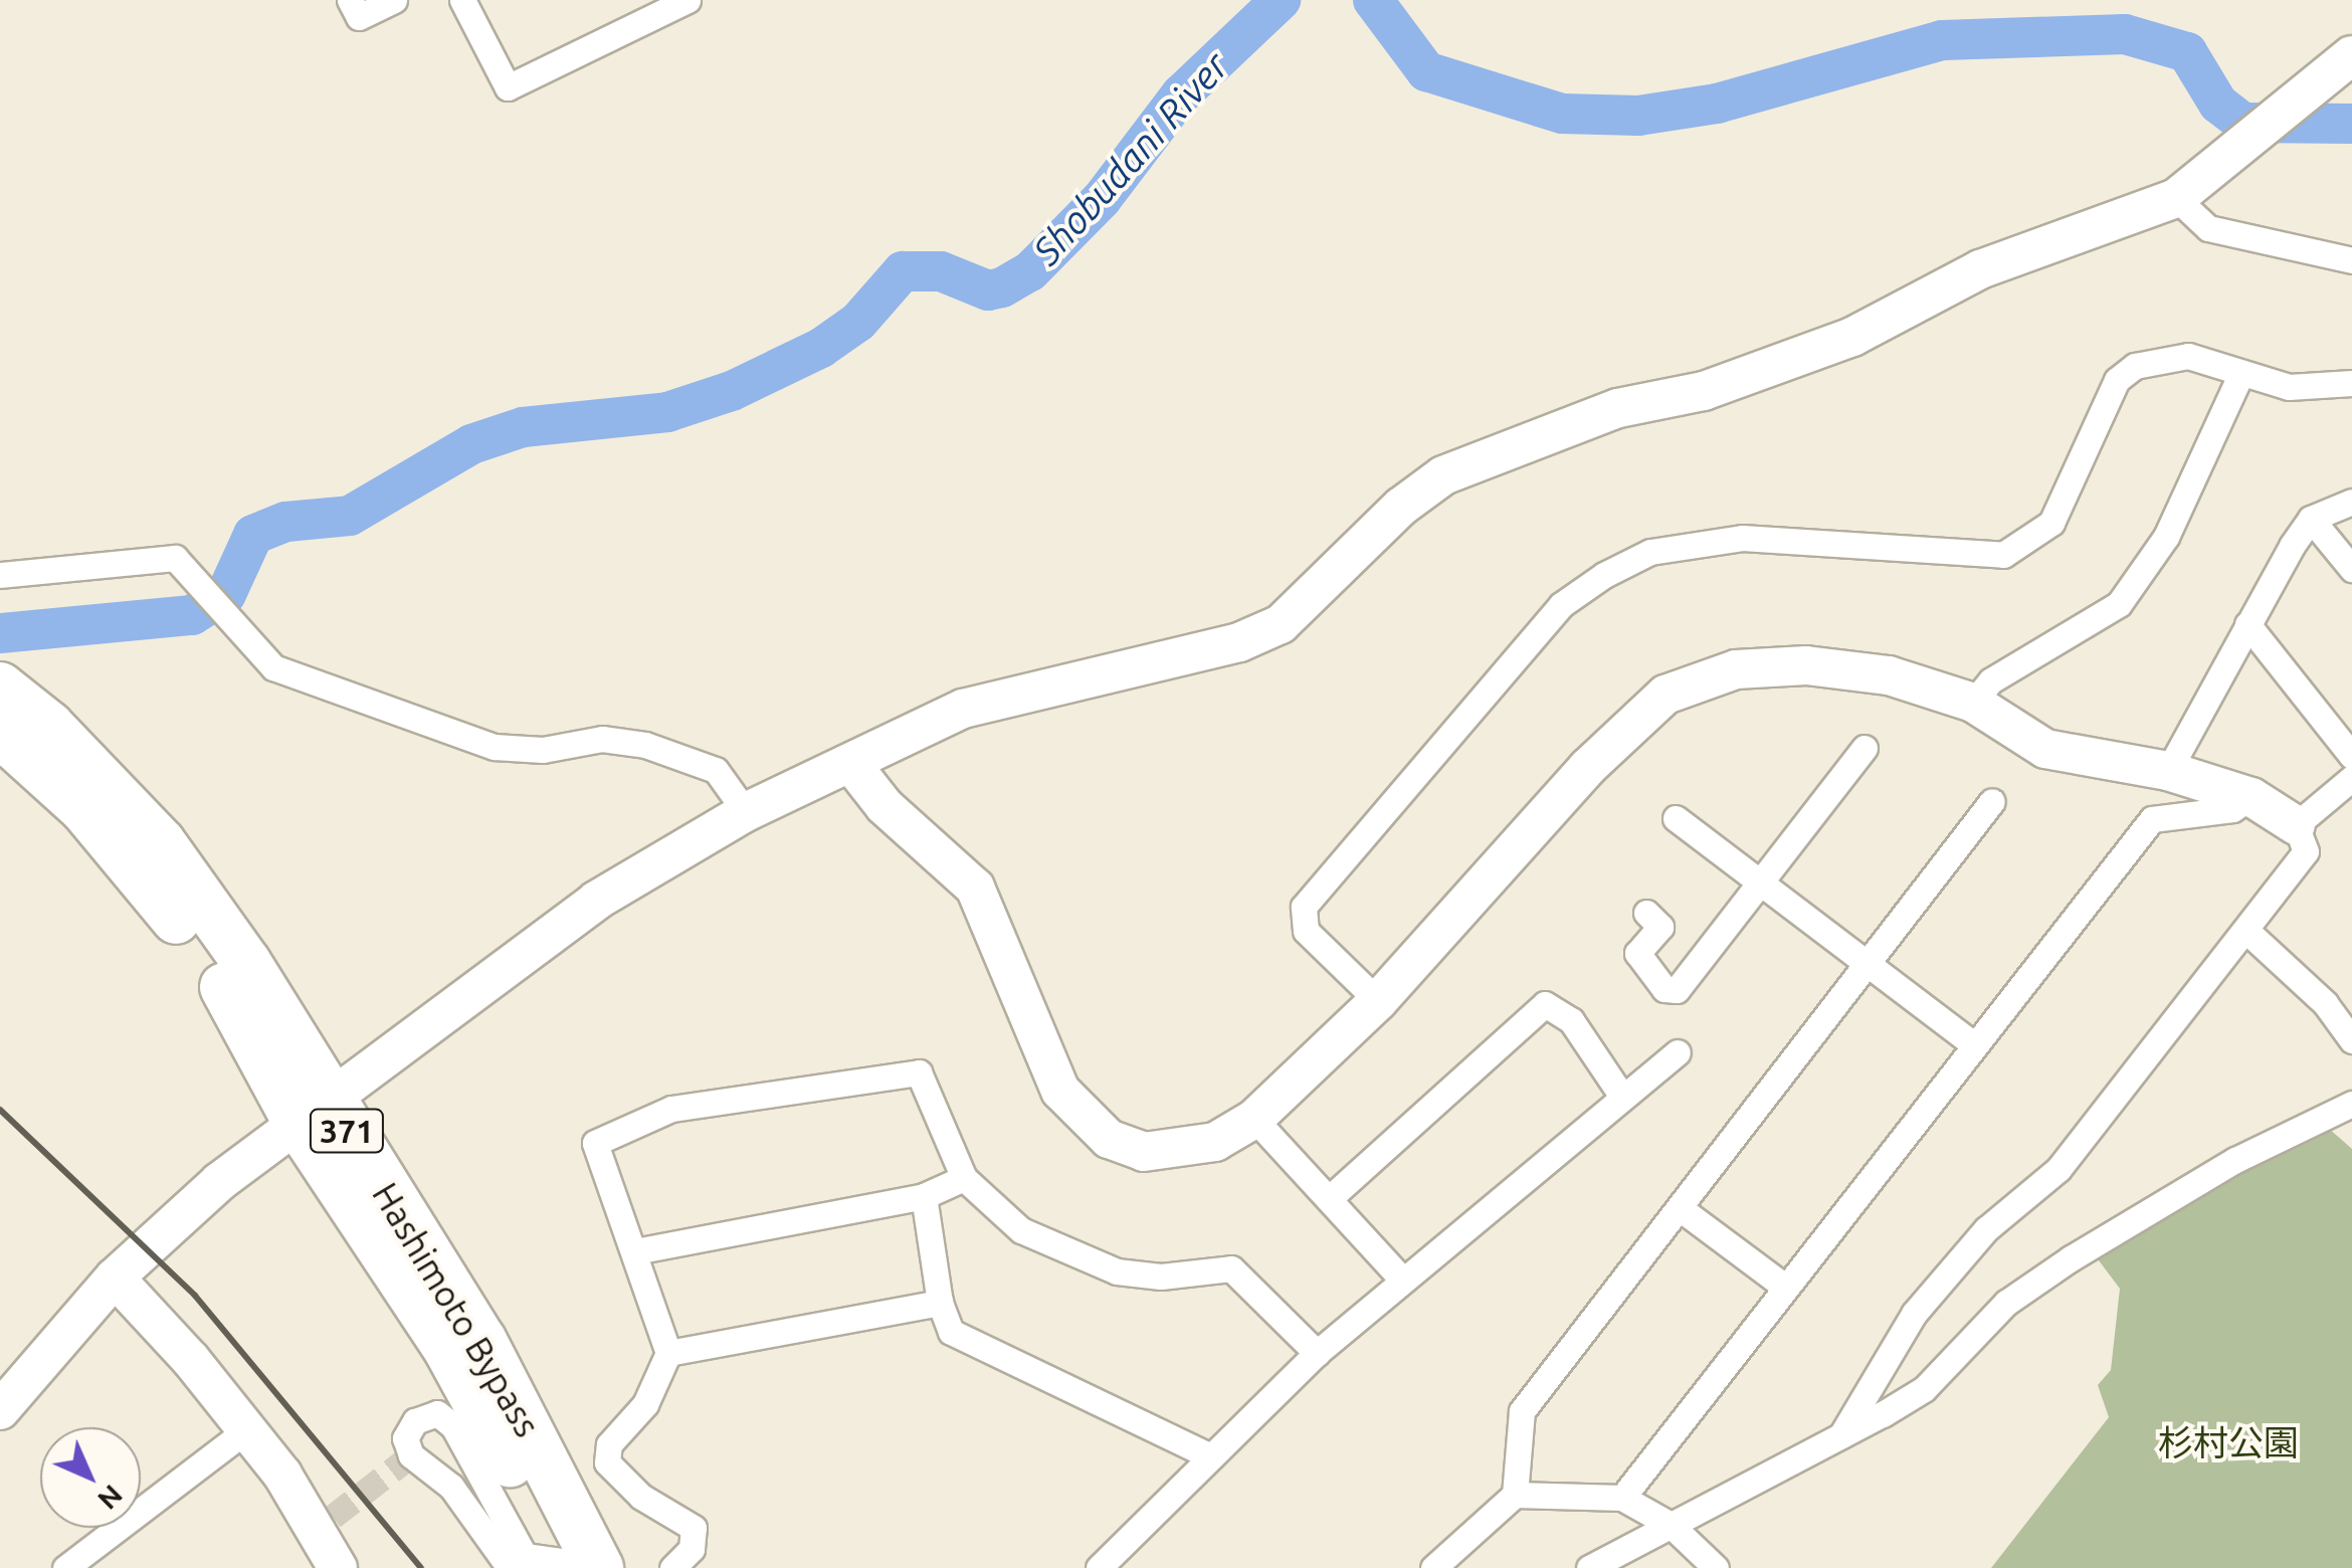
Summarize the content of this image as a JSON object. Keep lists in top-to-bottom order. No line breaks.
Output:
{"streets":{"highway":["371","Hashimoto Bypass"]},"water":["Shobudani River"],"parks":["杉村公園"],"north":"bottom right"}
